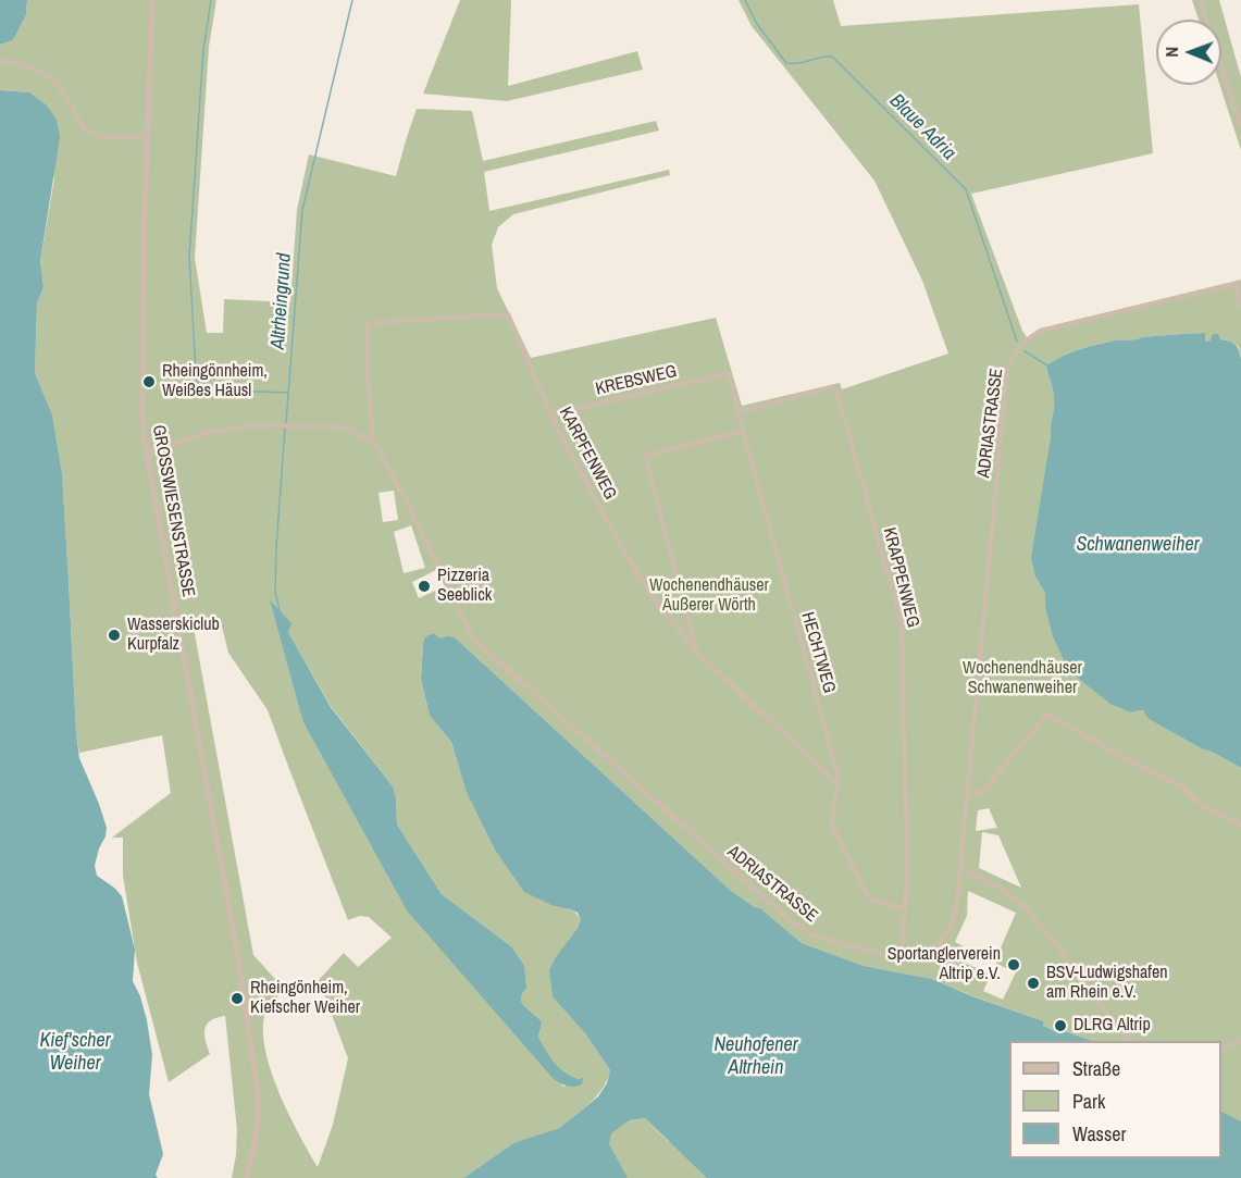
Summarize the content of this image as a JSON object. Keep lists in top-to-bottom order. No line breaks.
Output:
{"streets":{"street":["KREBSWEG","ADRIASTRASSE","KARPFENWEG","GROSSWIESENSTRASSE","KRAPPENWEG","HECHTWEG"]},"crossings":[["KREBSWEG","KARPFENWEG"],["KREBSWEG","HECHTWEG"],["ADRIASTRASSE","KARPFENWEG"],["ADRIASTRASSE","GROSSWIESENSTRASSE"],["ADRIASTRASSE","KRAPPENWEG"],["KARPFENWEG","HECHTWEG"],["KRAPPENWEG","HECHTWEG"]],"water":["Blaue Adria","Altrheingrund","Schwanenweiher","Kief'scher Weiher","Neuhofener Altrhein"],"parks":["Wochenendhäuser Äußerer Wörth","Wochenendhäuser Schwanenweiher"],"places":["Rheingönnheim, Weißes Häusl","Pizzeria Seeblick","Wasserskiclub Kurpfalz","Sportanglerverein Altrip e.V.","BSV-Ludwigshafen am Rhein e.V.","Rheingönheim, Kiefscher Weiher","DLRG Altrip"],"legend":["Straße","Park","Wasser"],"north":"left"}
